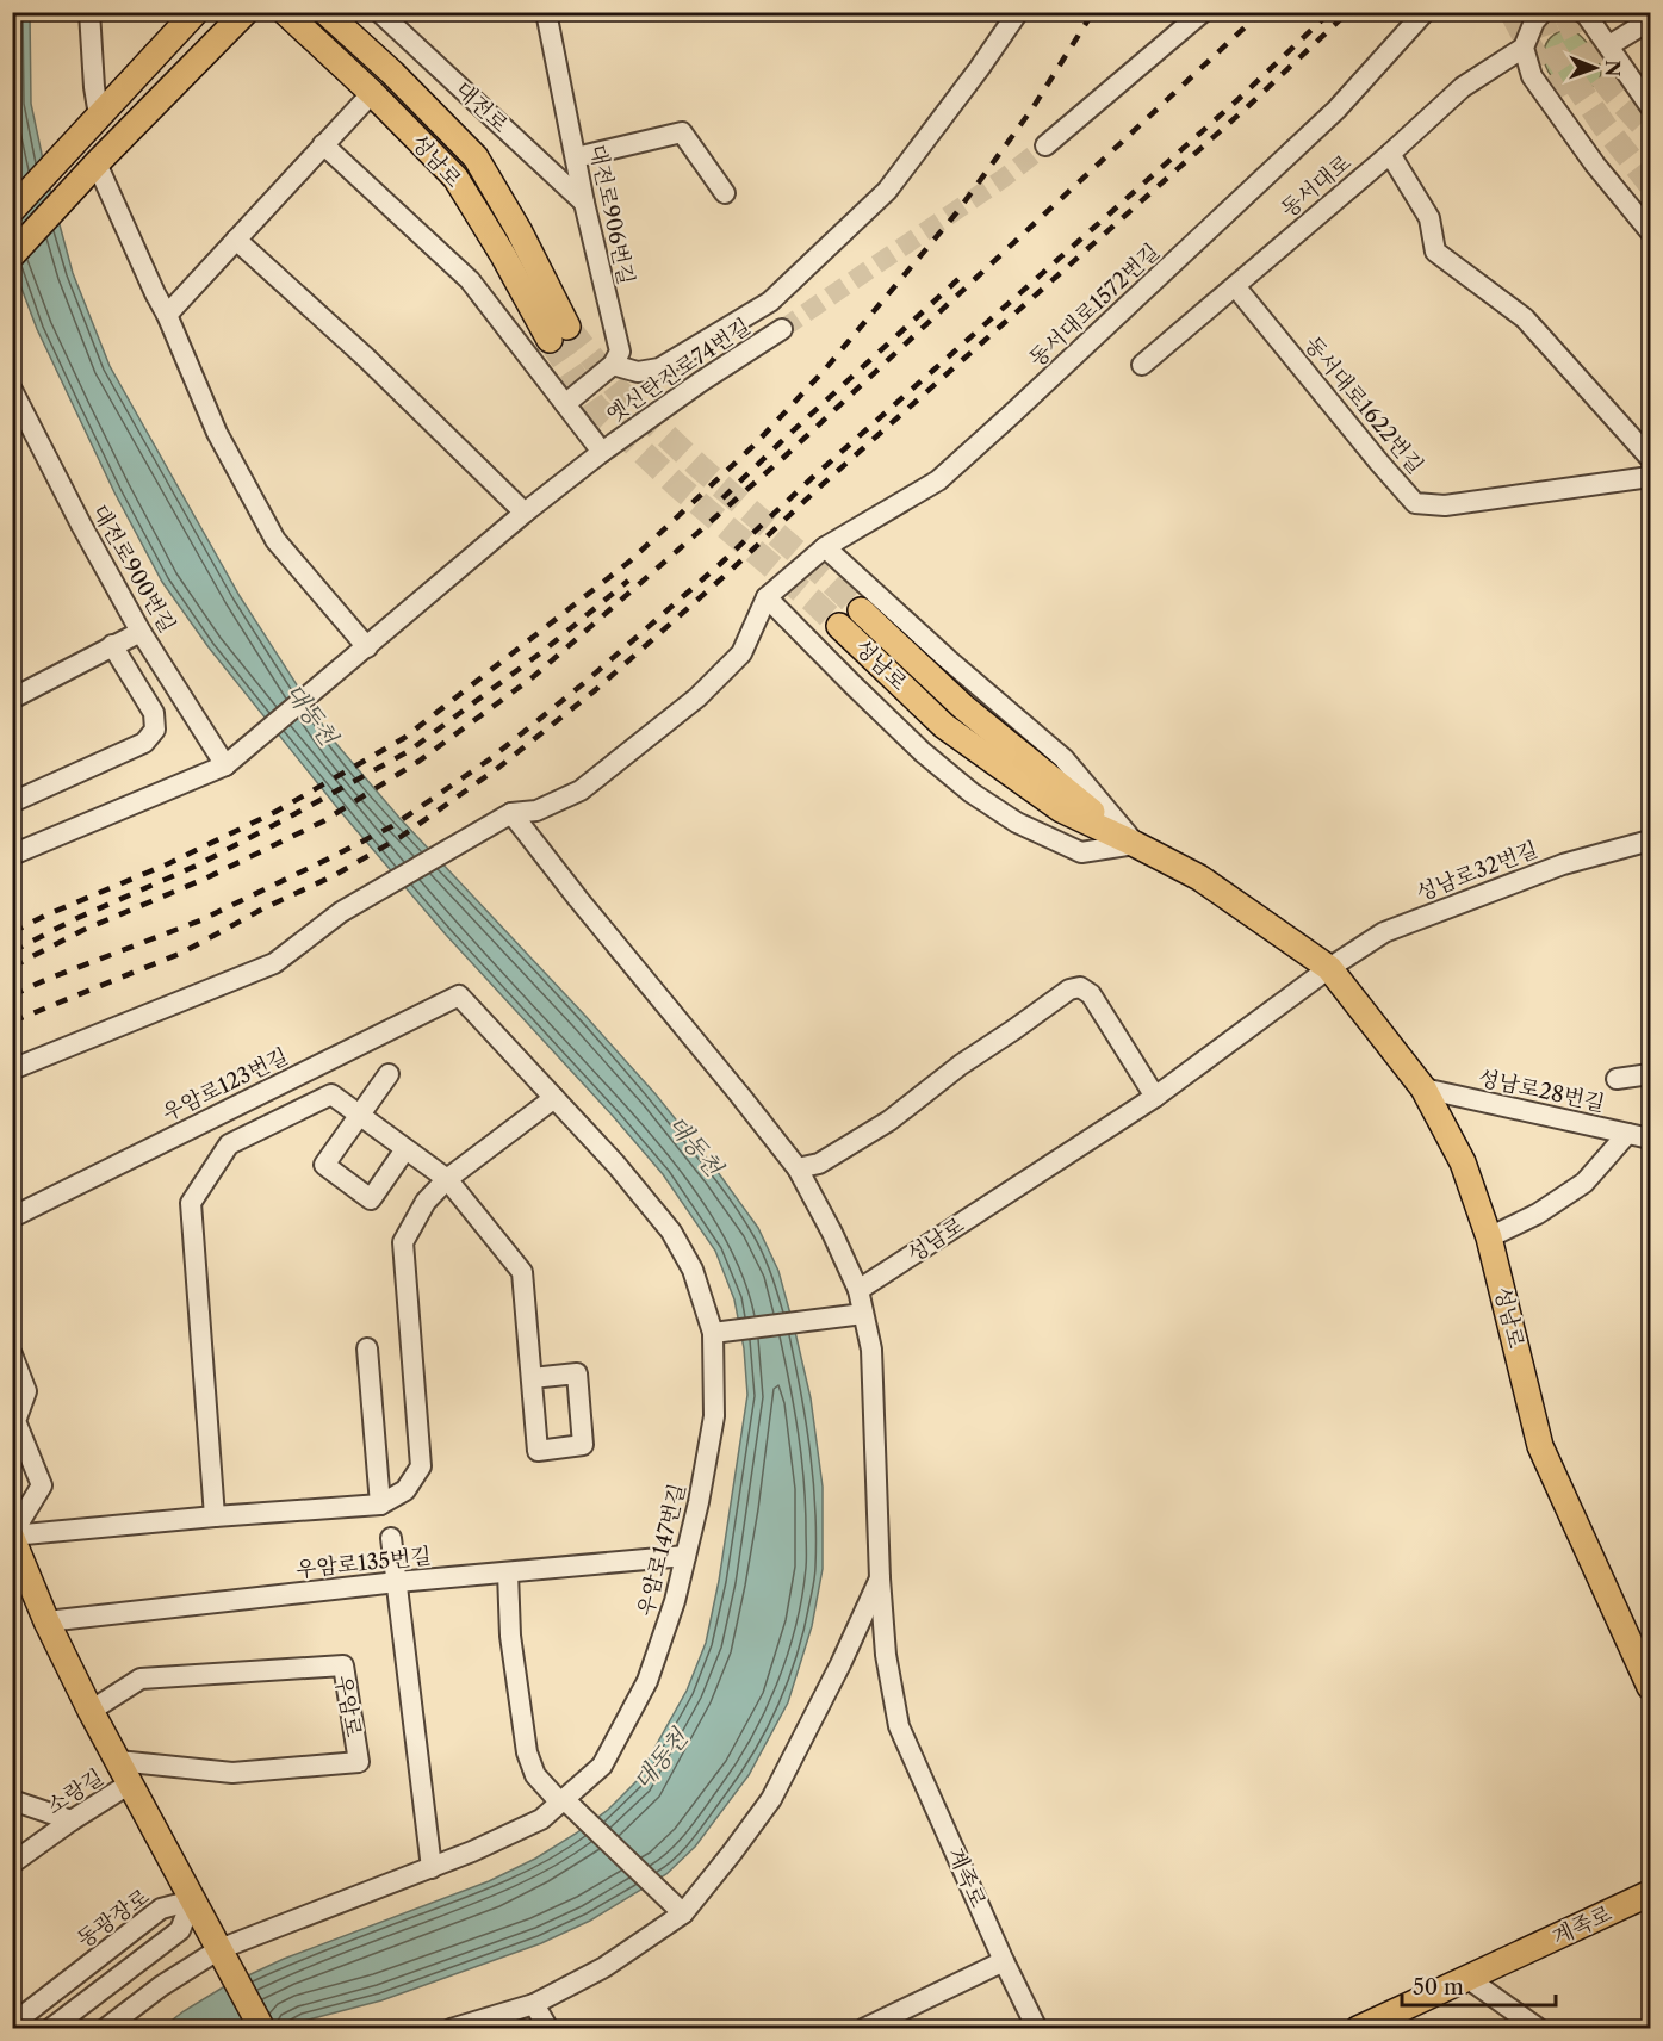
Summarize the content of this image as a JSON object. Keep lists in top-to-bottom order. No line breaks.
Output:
{"streets":{"main road":["성남로","계족로"],"street":["대전로","동서대로","대전로906번길","동서대로1572번길","옛신탄진로74번길","동서대로1622번길","대전로900번길","성남로32번길","우암로123번길","성남로28번길","우암로147번길","우암로135번길","우암로","소랑길","동광장로"]},"crossings":[["대전로","대전로906번길"],["성남로","성남로32번길"],["성남로","성남로28번길"],["성남로","계족로"],["동서대로","동서대로1622번길"],["우암로123번길","우암로147번길"],["우암로147번길","우암로135번길"]],"water":["대동천"],"scale_bar":"50 m","north":"right"}
